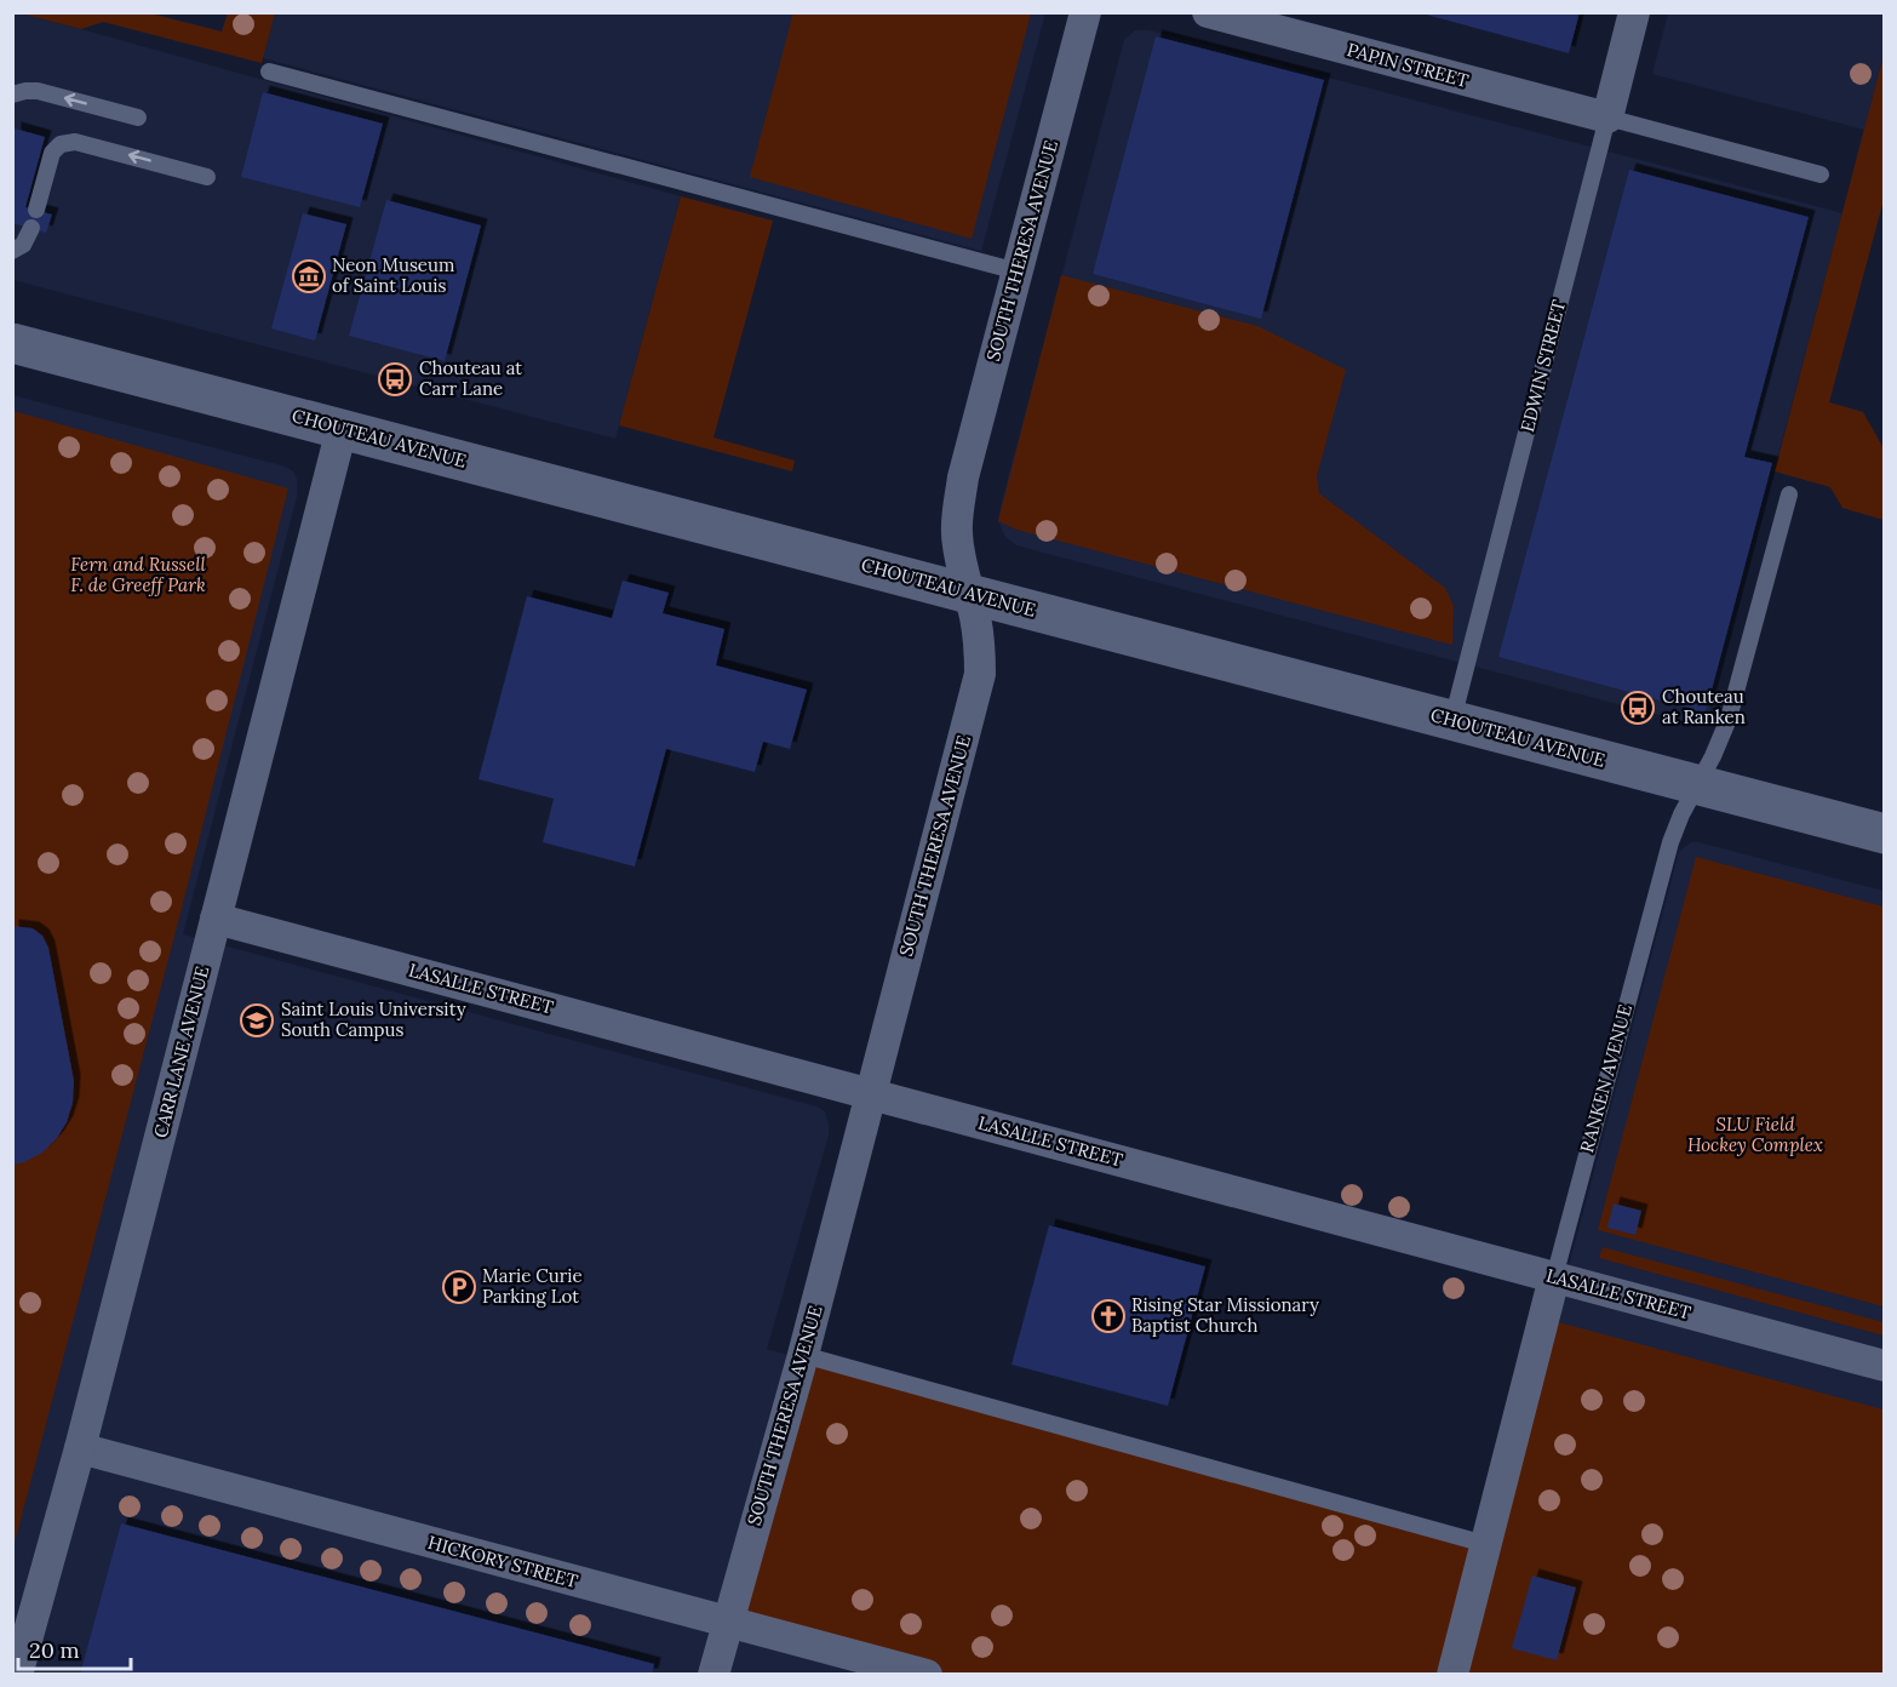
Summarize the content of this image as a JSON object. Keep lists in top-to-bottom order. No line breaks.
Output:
{"streets":{"main road":["CHOUTEAU AVENUE"],"street":["PAPIN STREET","SOUTH THERESA AVENUE","EDWIN STREET","LASALLE STREET","CARR LANE AVENUE","RANKEN AVENUE","HICKORY STREET"]},"crossings":[["PAPIN STREET","EDWIN STREET"],["SOUTH THERESA AVENUE","CHOUTEAU AVENUE"],["SOUTH THERESA AVENUE","LASALLE STREET"],["SOUTH THERESA AVENUE","HICKORY STREET"],["EDWIN STREET","CHOUTEAU AVENUE"],["CHOUTEAU AVENUE","CARR LANE AVENUE"],["CHOUTEAU AVENUE","RANKEN AVENUE"],["LASALLE STREET","CARR LANE AVENUE"],["LASALLE STREET","RANKEN AVENUE"],["CARR LANE AVENUE","HICKORY STREET"]],"parks":["Fern and Russell F. de Greeff Park","SLU Field Hockey Complex"],"places":{"museum":["Neon Museum of Saint Louis"],"bus stop":["Chouteau at Carr Lane","Chouteau at Ranken"],"school or university":["Saint Louis University South Campus"],"parking":["Marie Curie Parking Lot"],"church":["Rising Star Missionary Baptist Church"]},"scale_bar":"20 m"}
